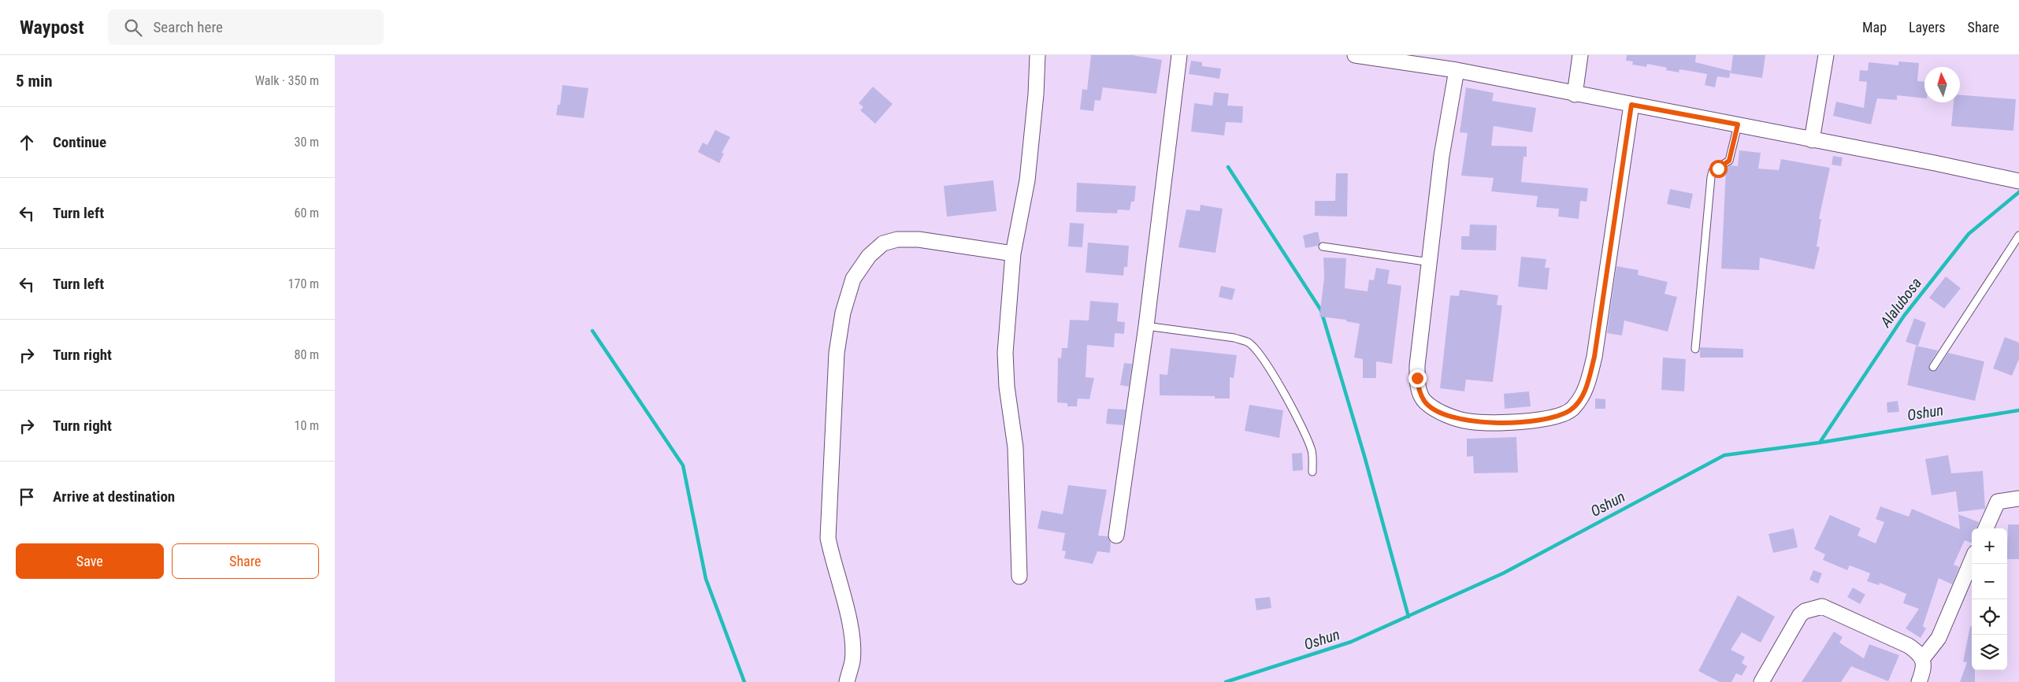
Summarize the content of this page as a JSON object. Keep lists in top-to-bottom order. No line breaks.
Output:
{"water":["Alalubosa","Oshun"],"north":"top","page":{"header":"Waypost","search":"Search here","nav":["Map","Layers","Share"],"heading":["5 min","Walk · 350 m"],"list":[["Continue","30 m"],["Turn left","60 m"],["Turn left","170 m"],["Turn right","80 m"],["Turn right","10 m"],"Arrive at destination"],"map_buttons":["+","−"],"buttons":["Save","Share"]}}
